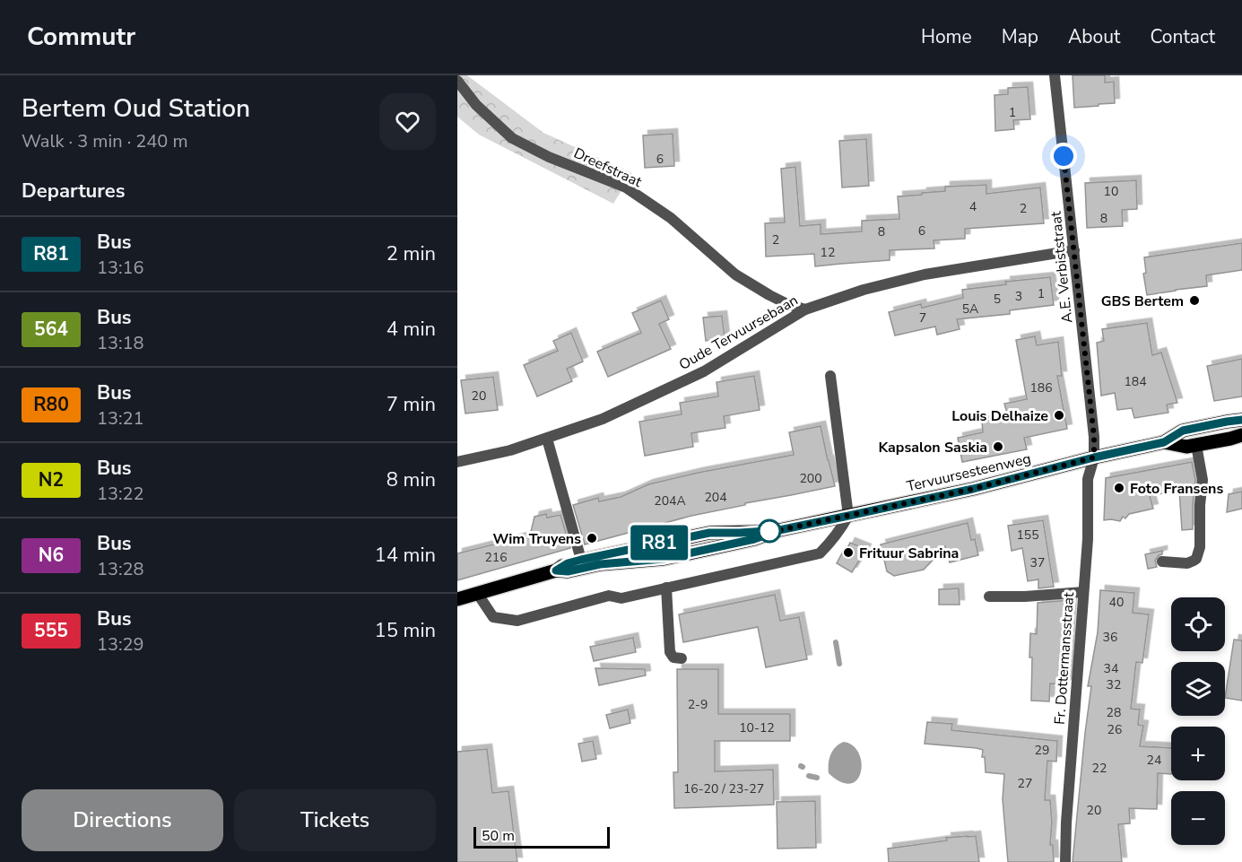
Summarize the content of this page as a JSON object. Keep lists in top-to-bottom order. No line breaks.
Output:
{"streets":{"main road":["Tervuursesteenweg"],"street":["Dreefstraat","A.E. Verbiststraat","Oude Tervuursebaan","Fr. Dottermansstraat"]},"crossings":[["Dreefstraat","Oude Tervuursebaan"],["A.E. Verbiststraat","Oude Tervuursebaan"],["A.E. Verbiststraat","Tervuursesteenweg"],["A.E. Verbiststraat","Fr. Dottermansstraat"],["Tervuursesteenweg","Fr. Dottermansstraat"]],"places":["GBS Bertem","Louis Delhaize","Kapsalon Saskia","Foto Fransens","Wim Truyens","Frituur Sabrina"],"lines":["bus line R81"],"house_numbers":["1","6","10","4","2","8","6","8","2","12","1","3","5","5A","7","184","186","20","200","204","204A","155","216","37","40","36","34","32","2-9","28","10-12","26","29","24","22","27","16-20 / 23-27","20"],"scale_bar":"50 m","page":{"header":"Commutr","nav":["Home","Map","About","Contact"],"heading":[["Bertem Oud Station","Walk · 3 min · 240 m"],"Departures"],"on_map":"R81","list":[{"mark":"R81","name":"Bus","note":"13:16","value":"2 min"},{"mark":"564","name":"Bus","note":"13:18","value":"4 min"},{"mark":"R80","name":"Bus","note":"13:21","value":"7 min"},{"mark":"N2","name":"Bus","note":"13:22","value":"8 min"},{"mark":"N6","name":"Bus","note":"13:28","value":"14 min"},{"mark":"555","name":"Bus","note":"13:29","value":"15 min"}],"map_buttons":["+","−"],"buttons":["Directions","Tickets"],"scale":"50 m"}}
